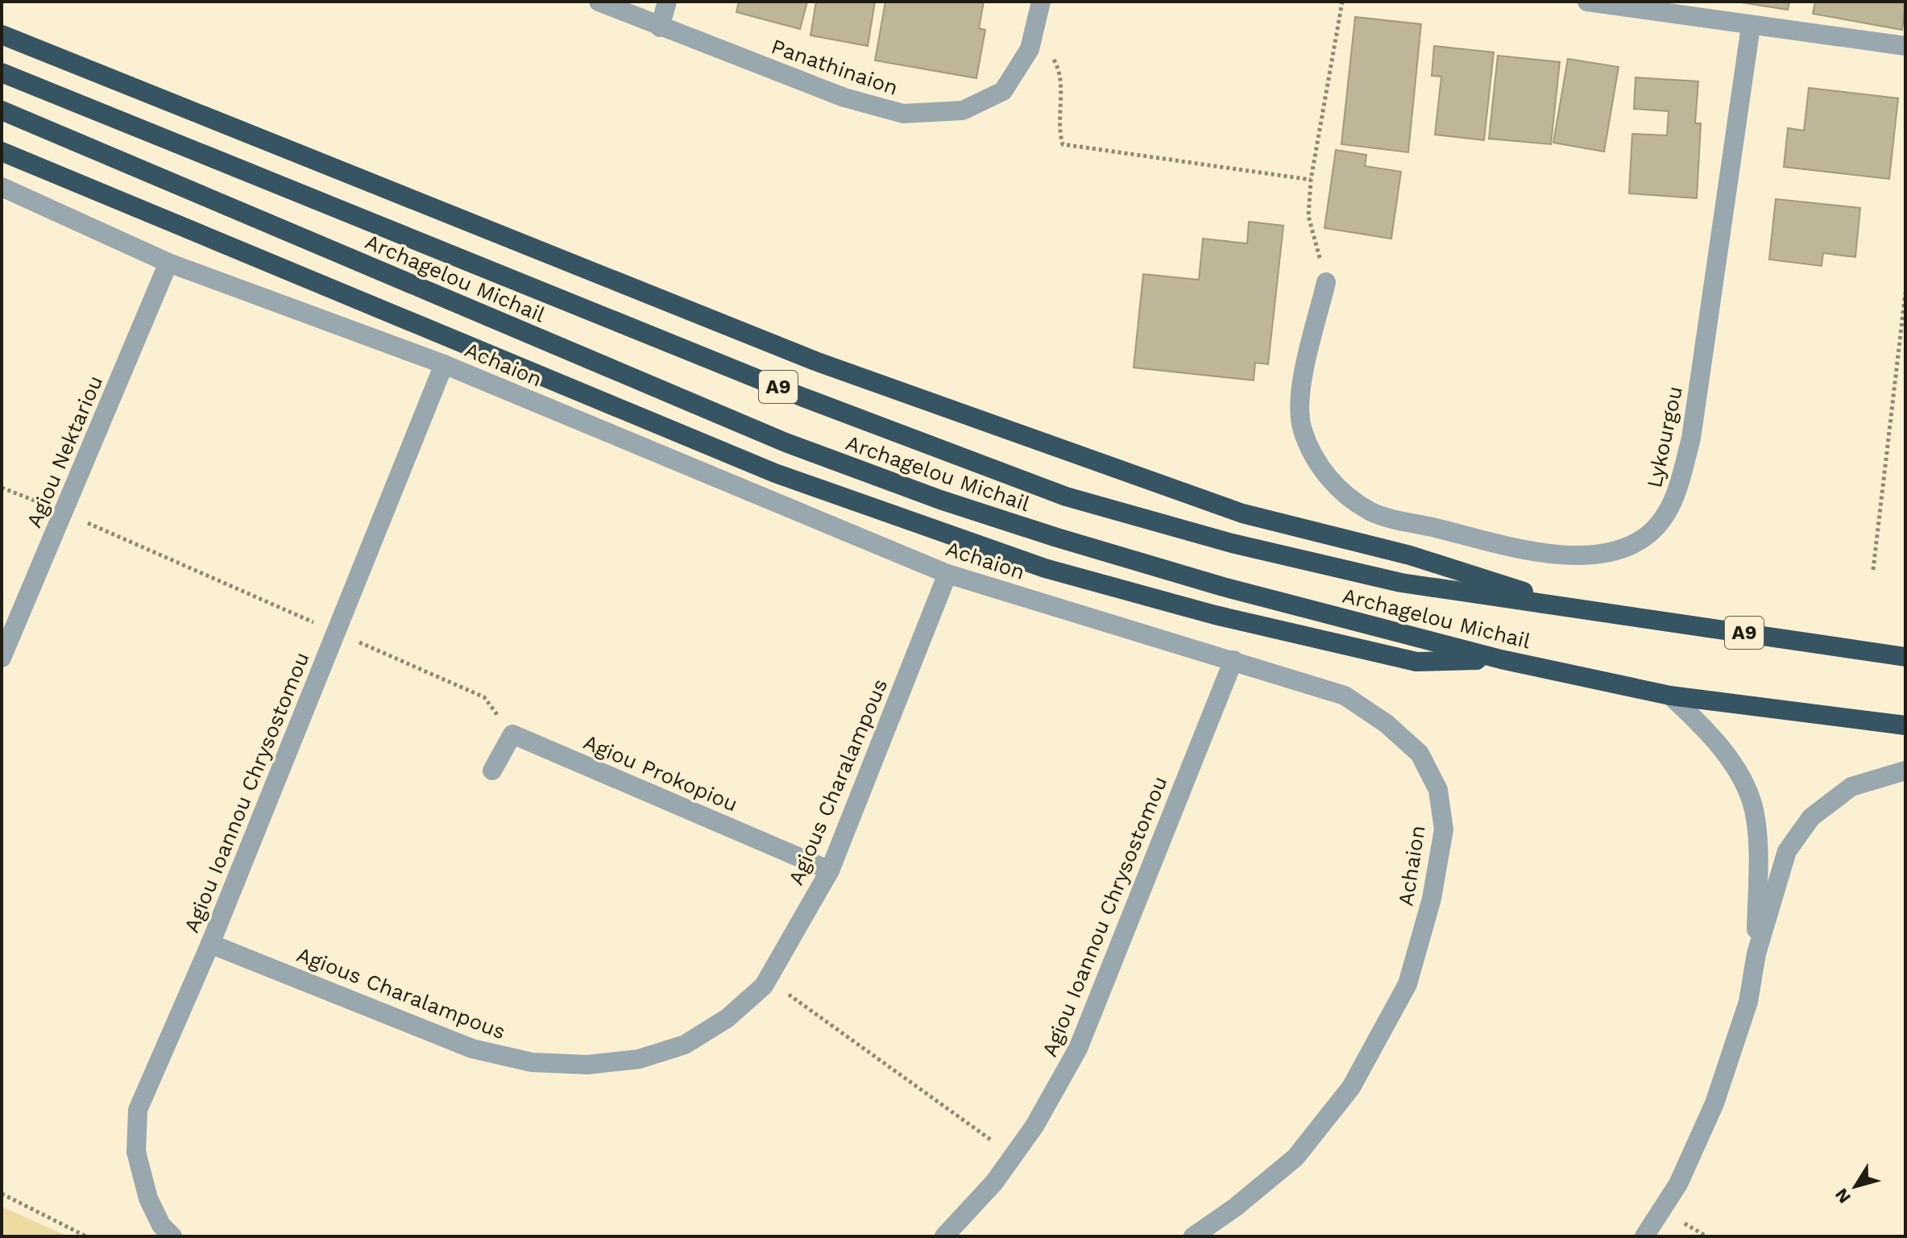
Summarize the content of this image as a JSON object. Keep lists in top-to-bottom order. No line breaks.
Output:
{"streets":{"highway":["Archagelou Michail","A9"],"street":["Panathinaion","Achaion","Lykourgou","Agiou Nektariou","Agiou Prokopiou","Agious Charalampous","Agiou Ioannou Chrysostomou"]},"crossings":[["Achaion","Agiou Nektariou"],["Achaion","Agious Charalampous"],["Achaion","Agiou Ioannou Chrysostomou"],["Agiou Prokopiou","Agious Charalampous"],["Agious Charalampous","Agiou Ioannou Chrysostomou"]],"north":"bottom left"}
